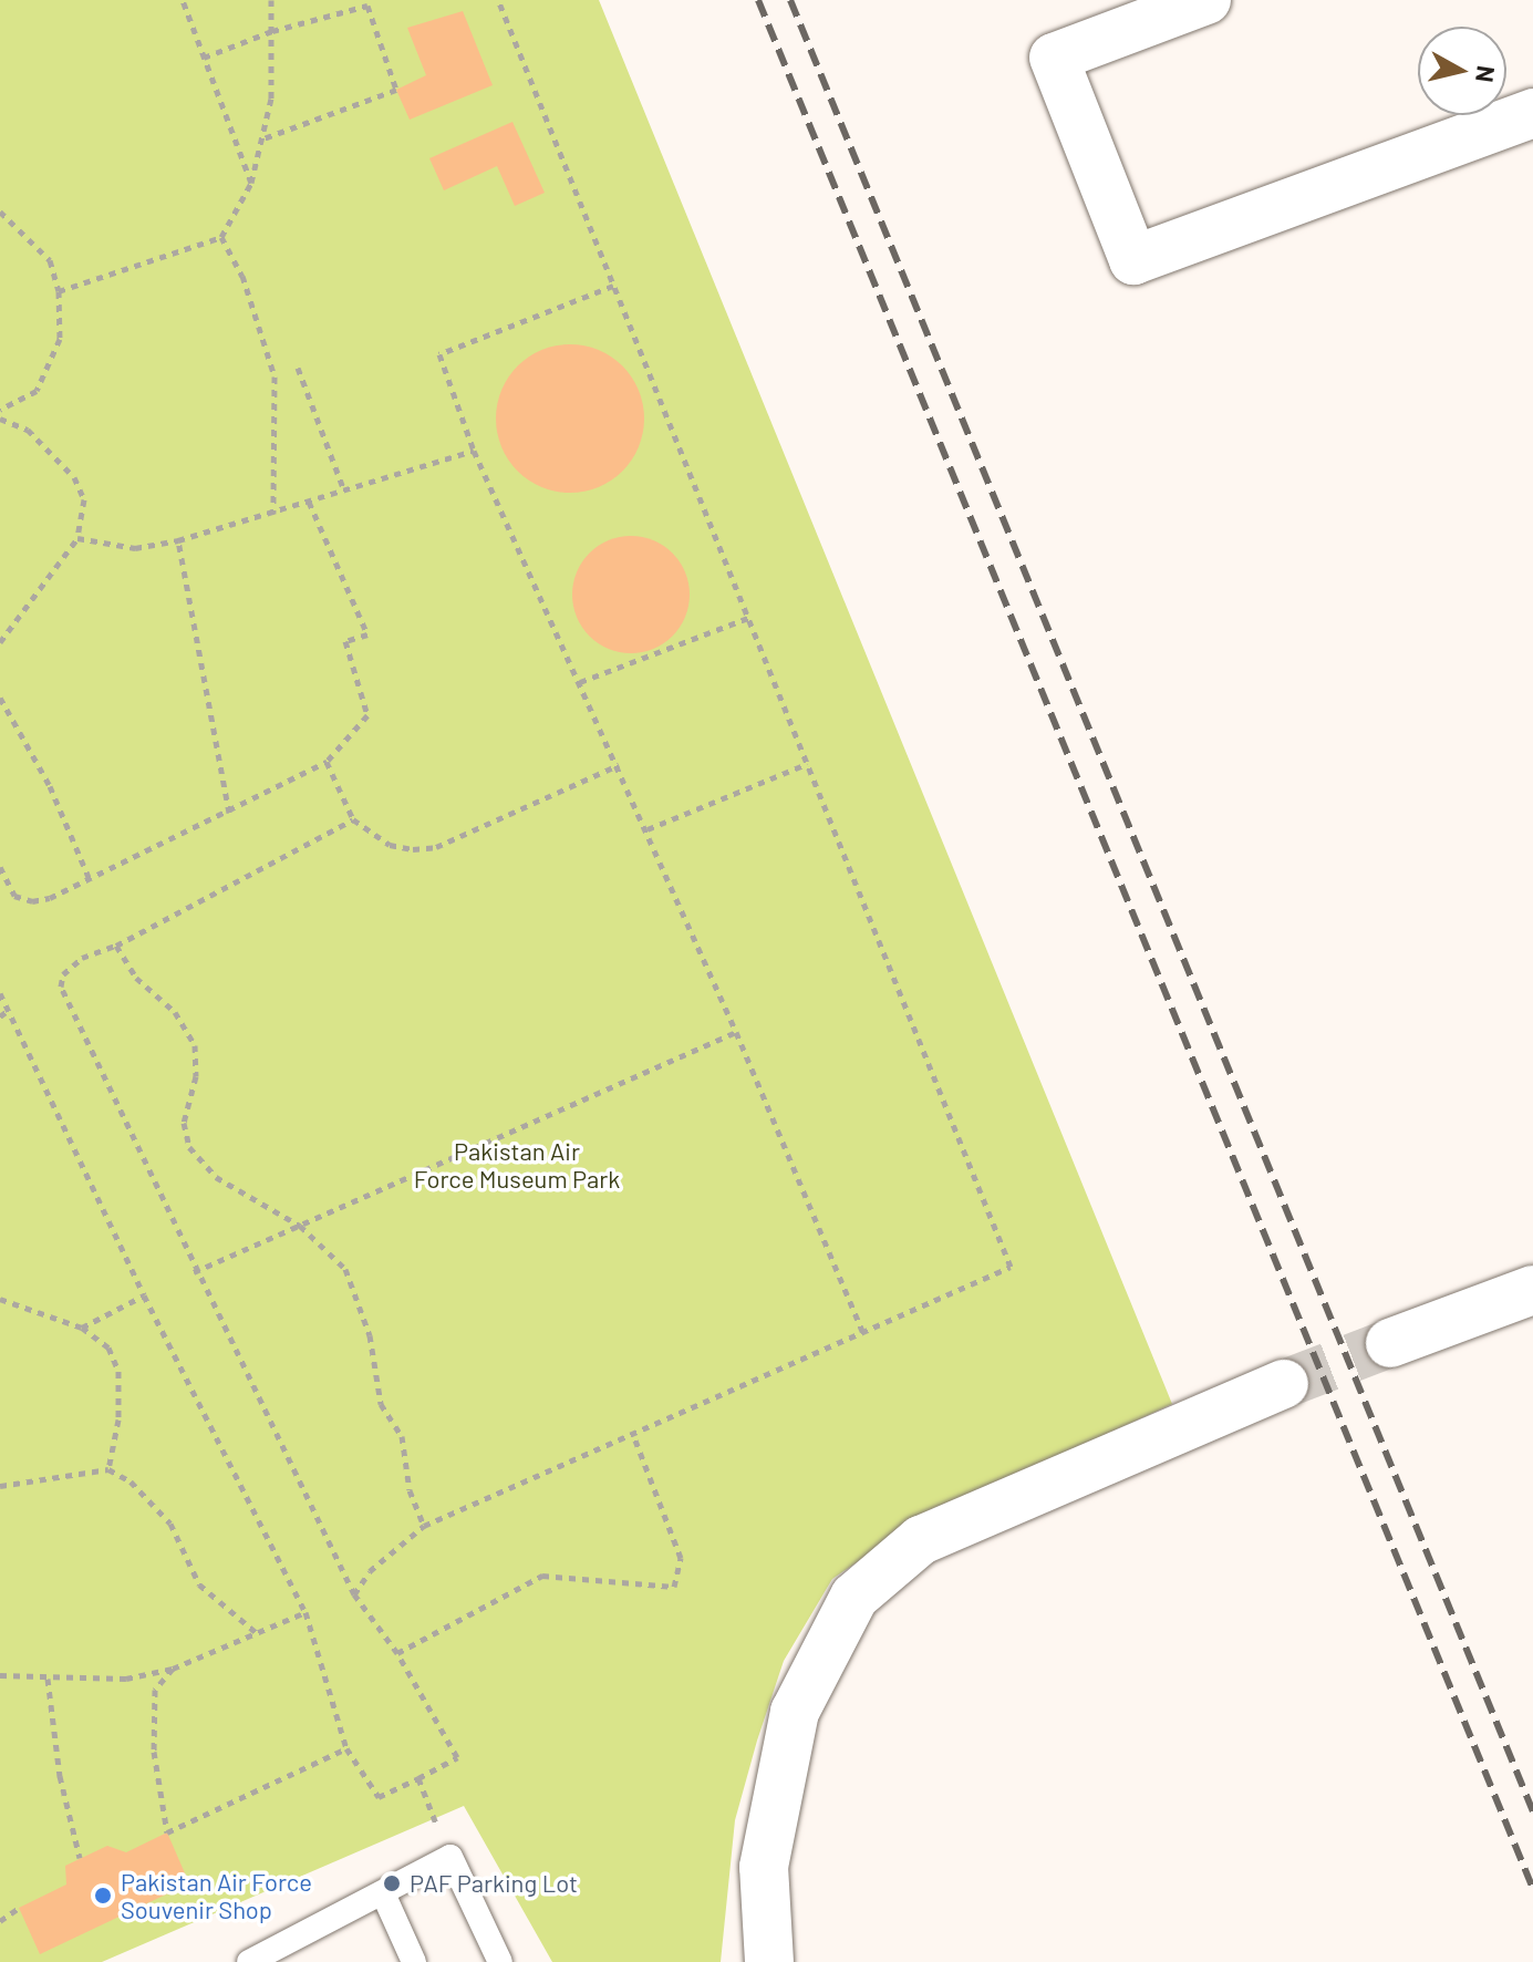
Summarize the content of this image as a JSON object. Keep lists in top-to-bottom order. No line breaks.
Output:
{"parks":["Pakistan Air Force Museum Park"],"places":["PAF Parking Lot","Pakistan Air Force Souvenir Shop"],"north":"right"}
